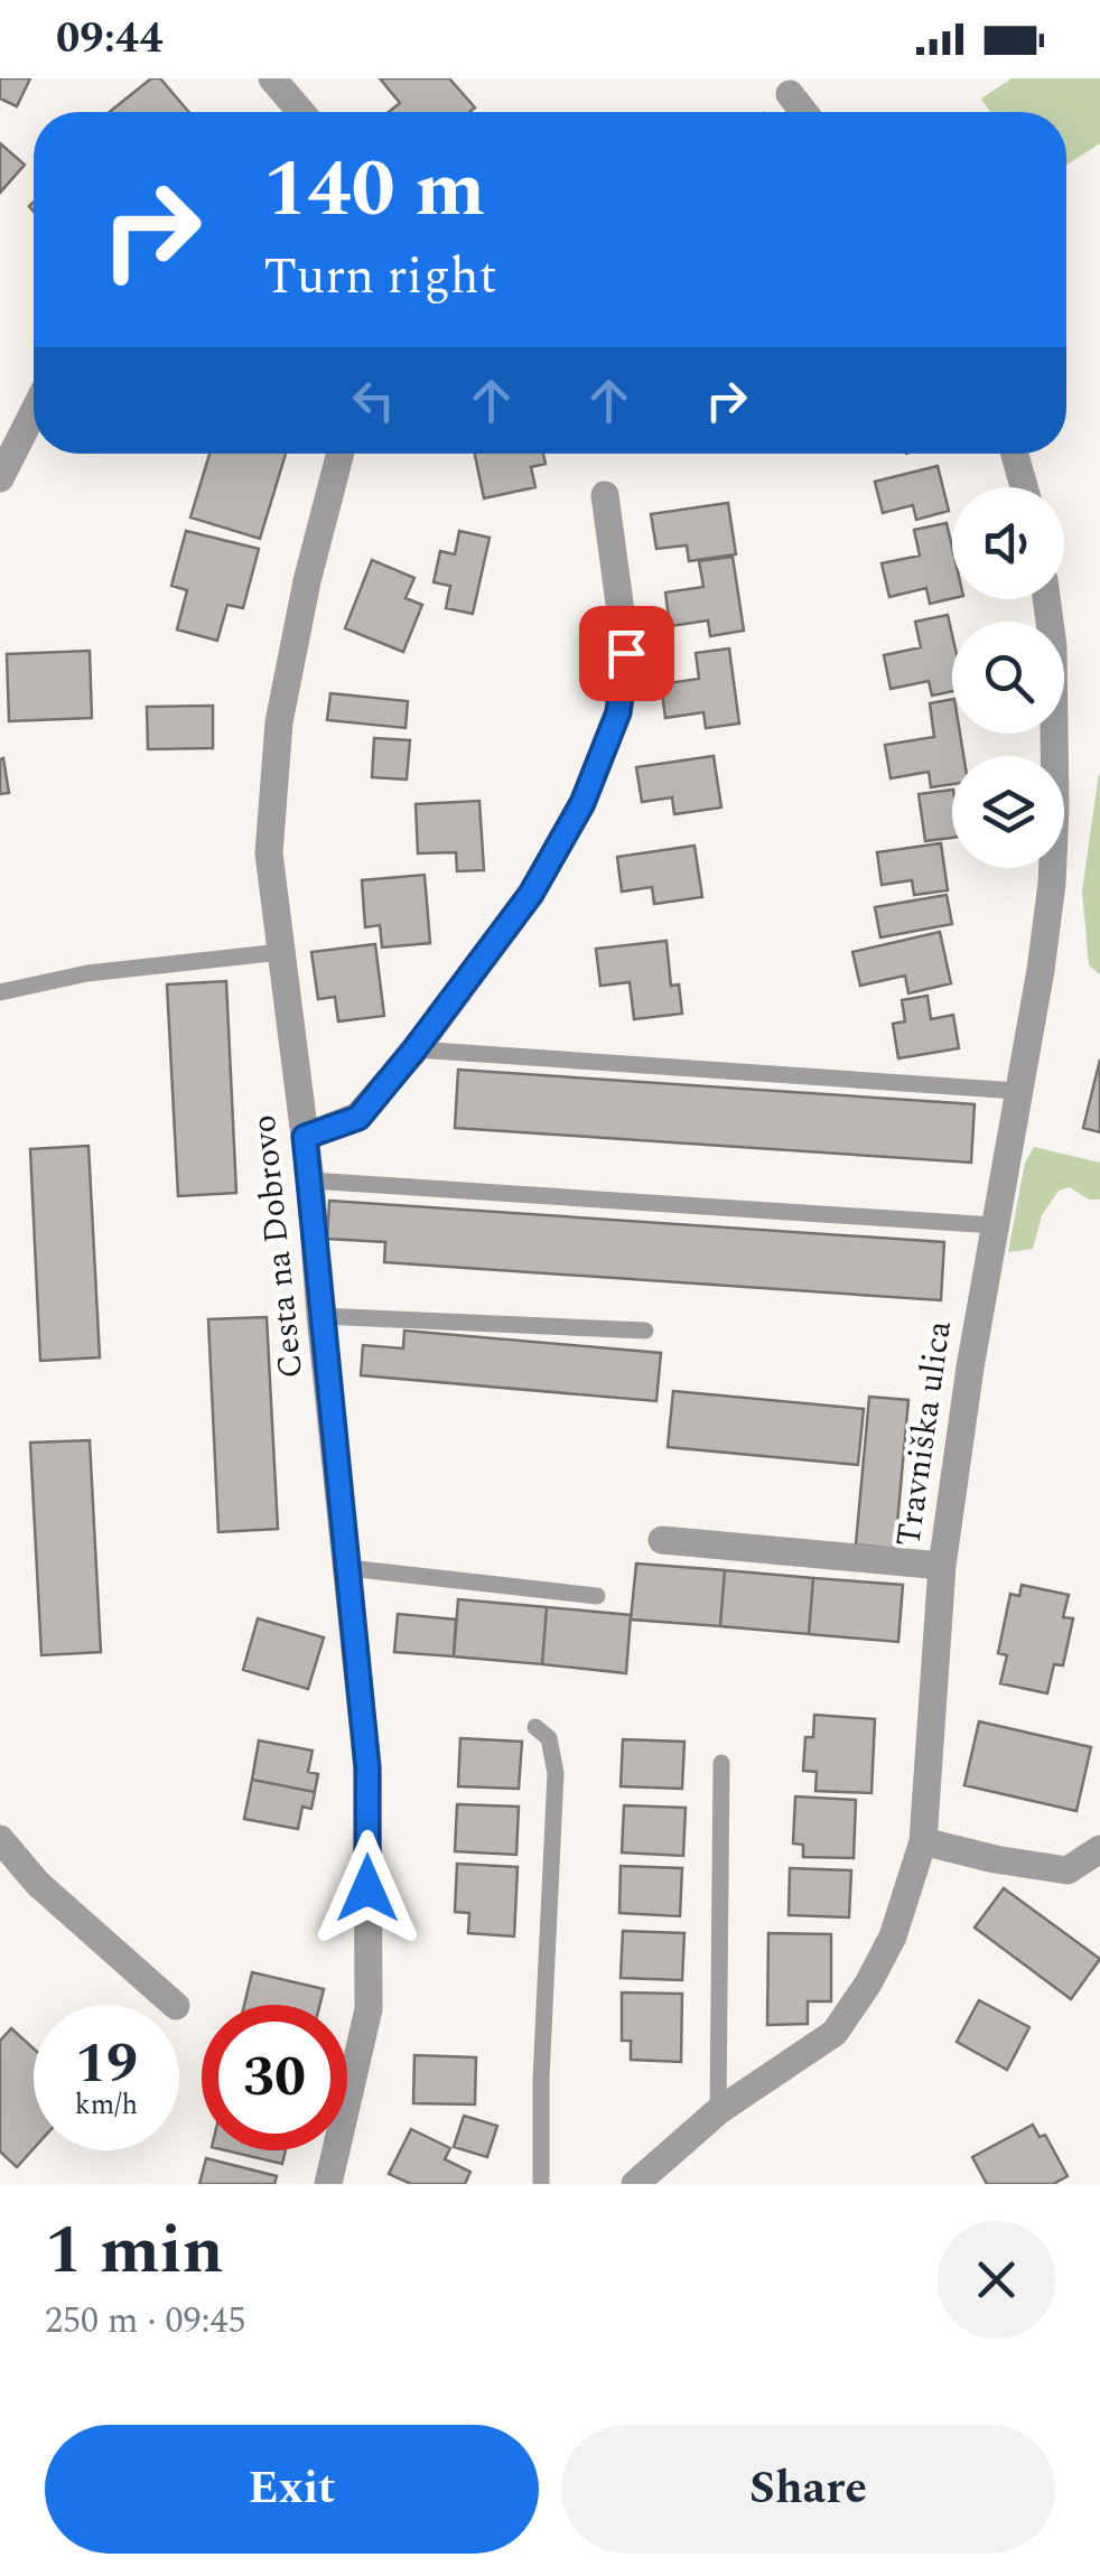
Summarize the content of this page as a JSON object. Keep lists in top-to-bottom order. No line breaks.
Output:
{"streets":{"street":["Cesta na Dobrovo","Travniška ulica"]},"page":{"status":"09:44","turn":["140 m","Turn right"],"speed":"19 km/h","limit":"30","heading":["1 min","250 m · 09:45"],"buttons":["Exit","Share"]}}
